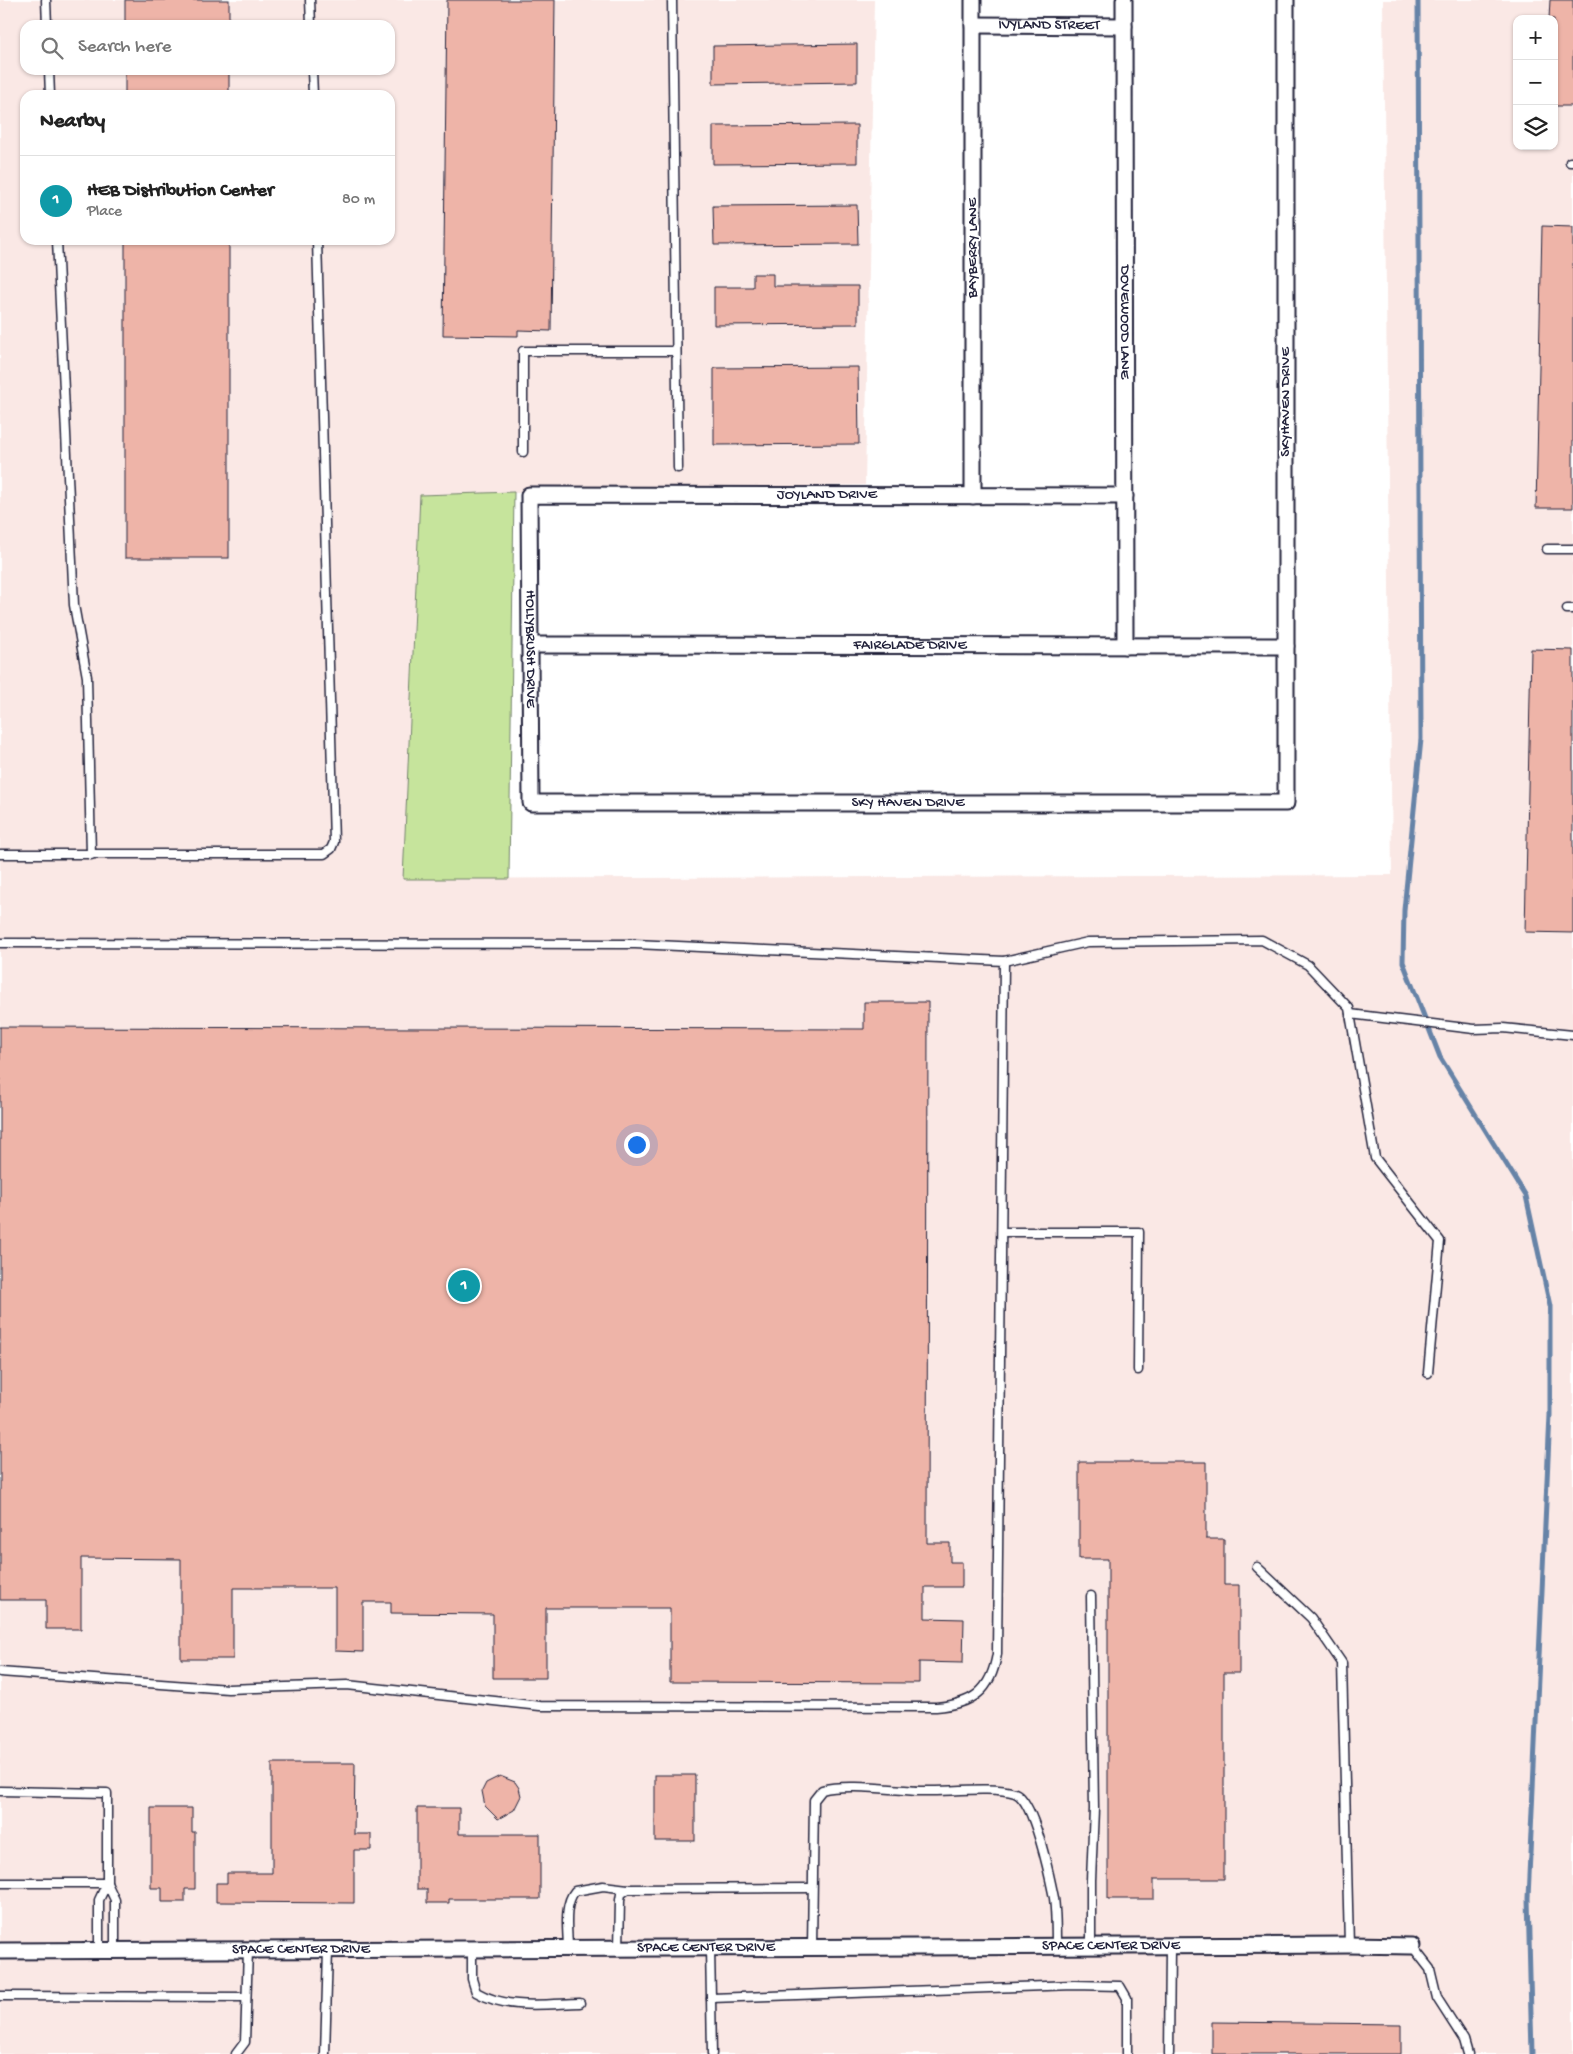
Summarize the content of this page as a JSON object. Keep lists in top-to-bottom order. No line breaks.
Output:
{"streets":{"street":["IVYLAND STREET","BAYBERRY LANE","DOVEWOOD LANE","SKYHAVEN DRIVE","JOYLAND DRIVE","FAIRGLADE DRIVE","HOLLYBRUSH DRIVE","SKY HAVEN DRIVE","SPACE CENTER DRIVE"]},"crossings":[["IVYLAND STREET","BAYBERRY LANE"],["IVYLAND STREET","DOVEWOOD LANE"],["BAYBERRY LANE","JOYLAND DRIVE"],["DOVEWOOD LANE","JOYLAND DRIVE"],["DOVEWOOD LANE","FAIRGLADE DRIVE"],["SKYHAVEN DRIVE","FAIRGLADE DRIVE"],["SKYHAVEN DRIVE","SKY HAVEN DRIVE"],["JOYLAND DRIVE","HOLLYBRUSH DRIVE"],["FAIRGLADE DRIVE","HOLLYBRUSH DRIVE"],["HOLLYBRUSH DRIVE","SKY HAVEN DRIVE"]],"page":{"map_buttons":["+","−"],"search":"Search here","heading":"Nearby","list":[{"mark":"1","name":"HEB Distribution Center","note":"Place","value":"80 m"}],"pins":"1"}}
